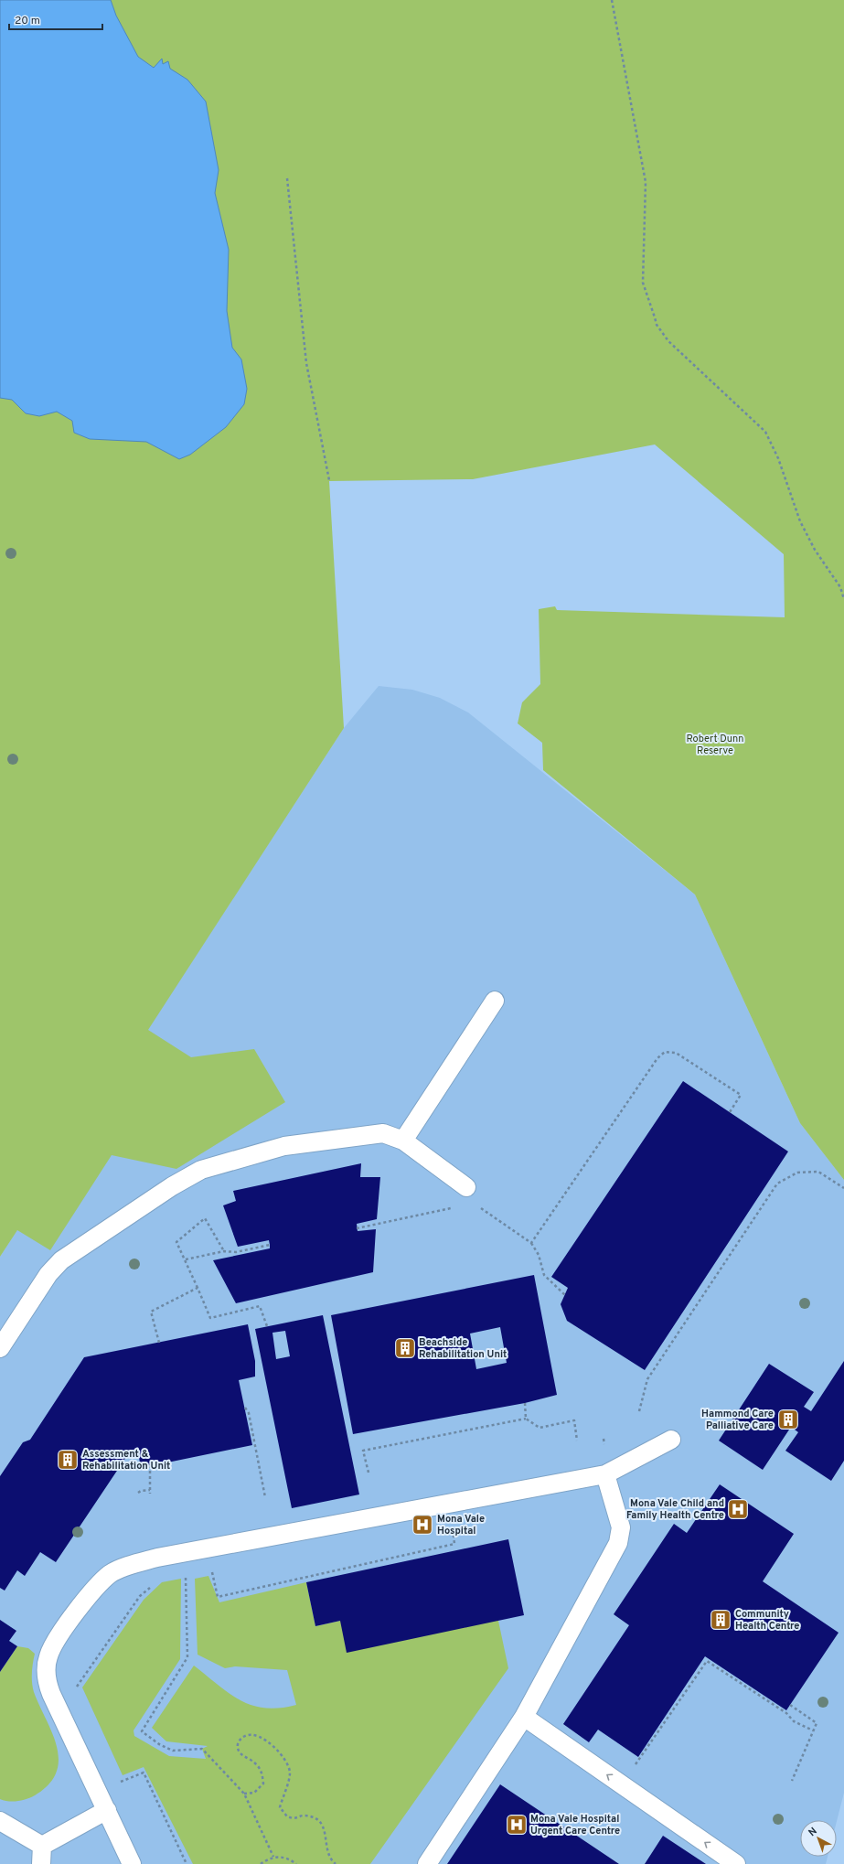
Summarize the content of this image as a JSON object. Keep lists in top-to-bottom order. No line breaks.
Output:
{"parks":["Robert Dunn Reserve"],"places":{"building":["Beachside Rehabilitation Unit","Hammond Care Palliative Care","Assessment & Rehabilitation Unit","Community Health Centre"],"hospital":["Mona Vale Child and Family Health Centre","Mona Vale Hospital","Mona Vale Hospital Urgent Care Centre"]},"scale_bar":"20 m","north":"top left"}
